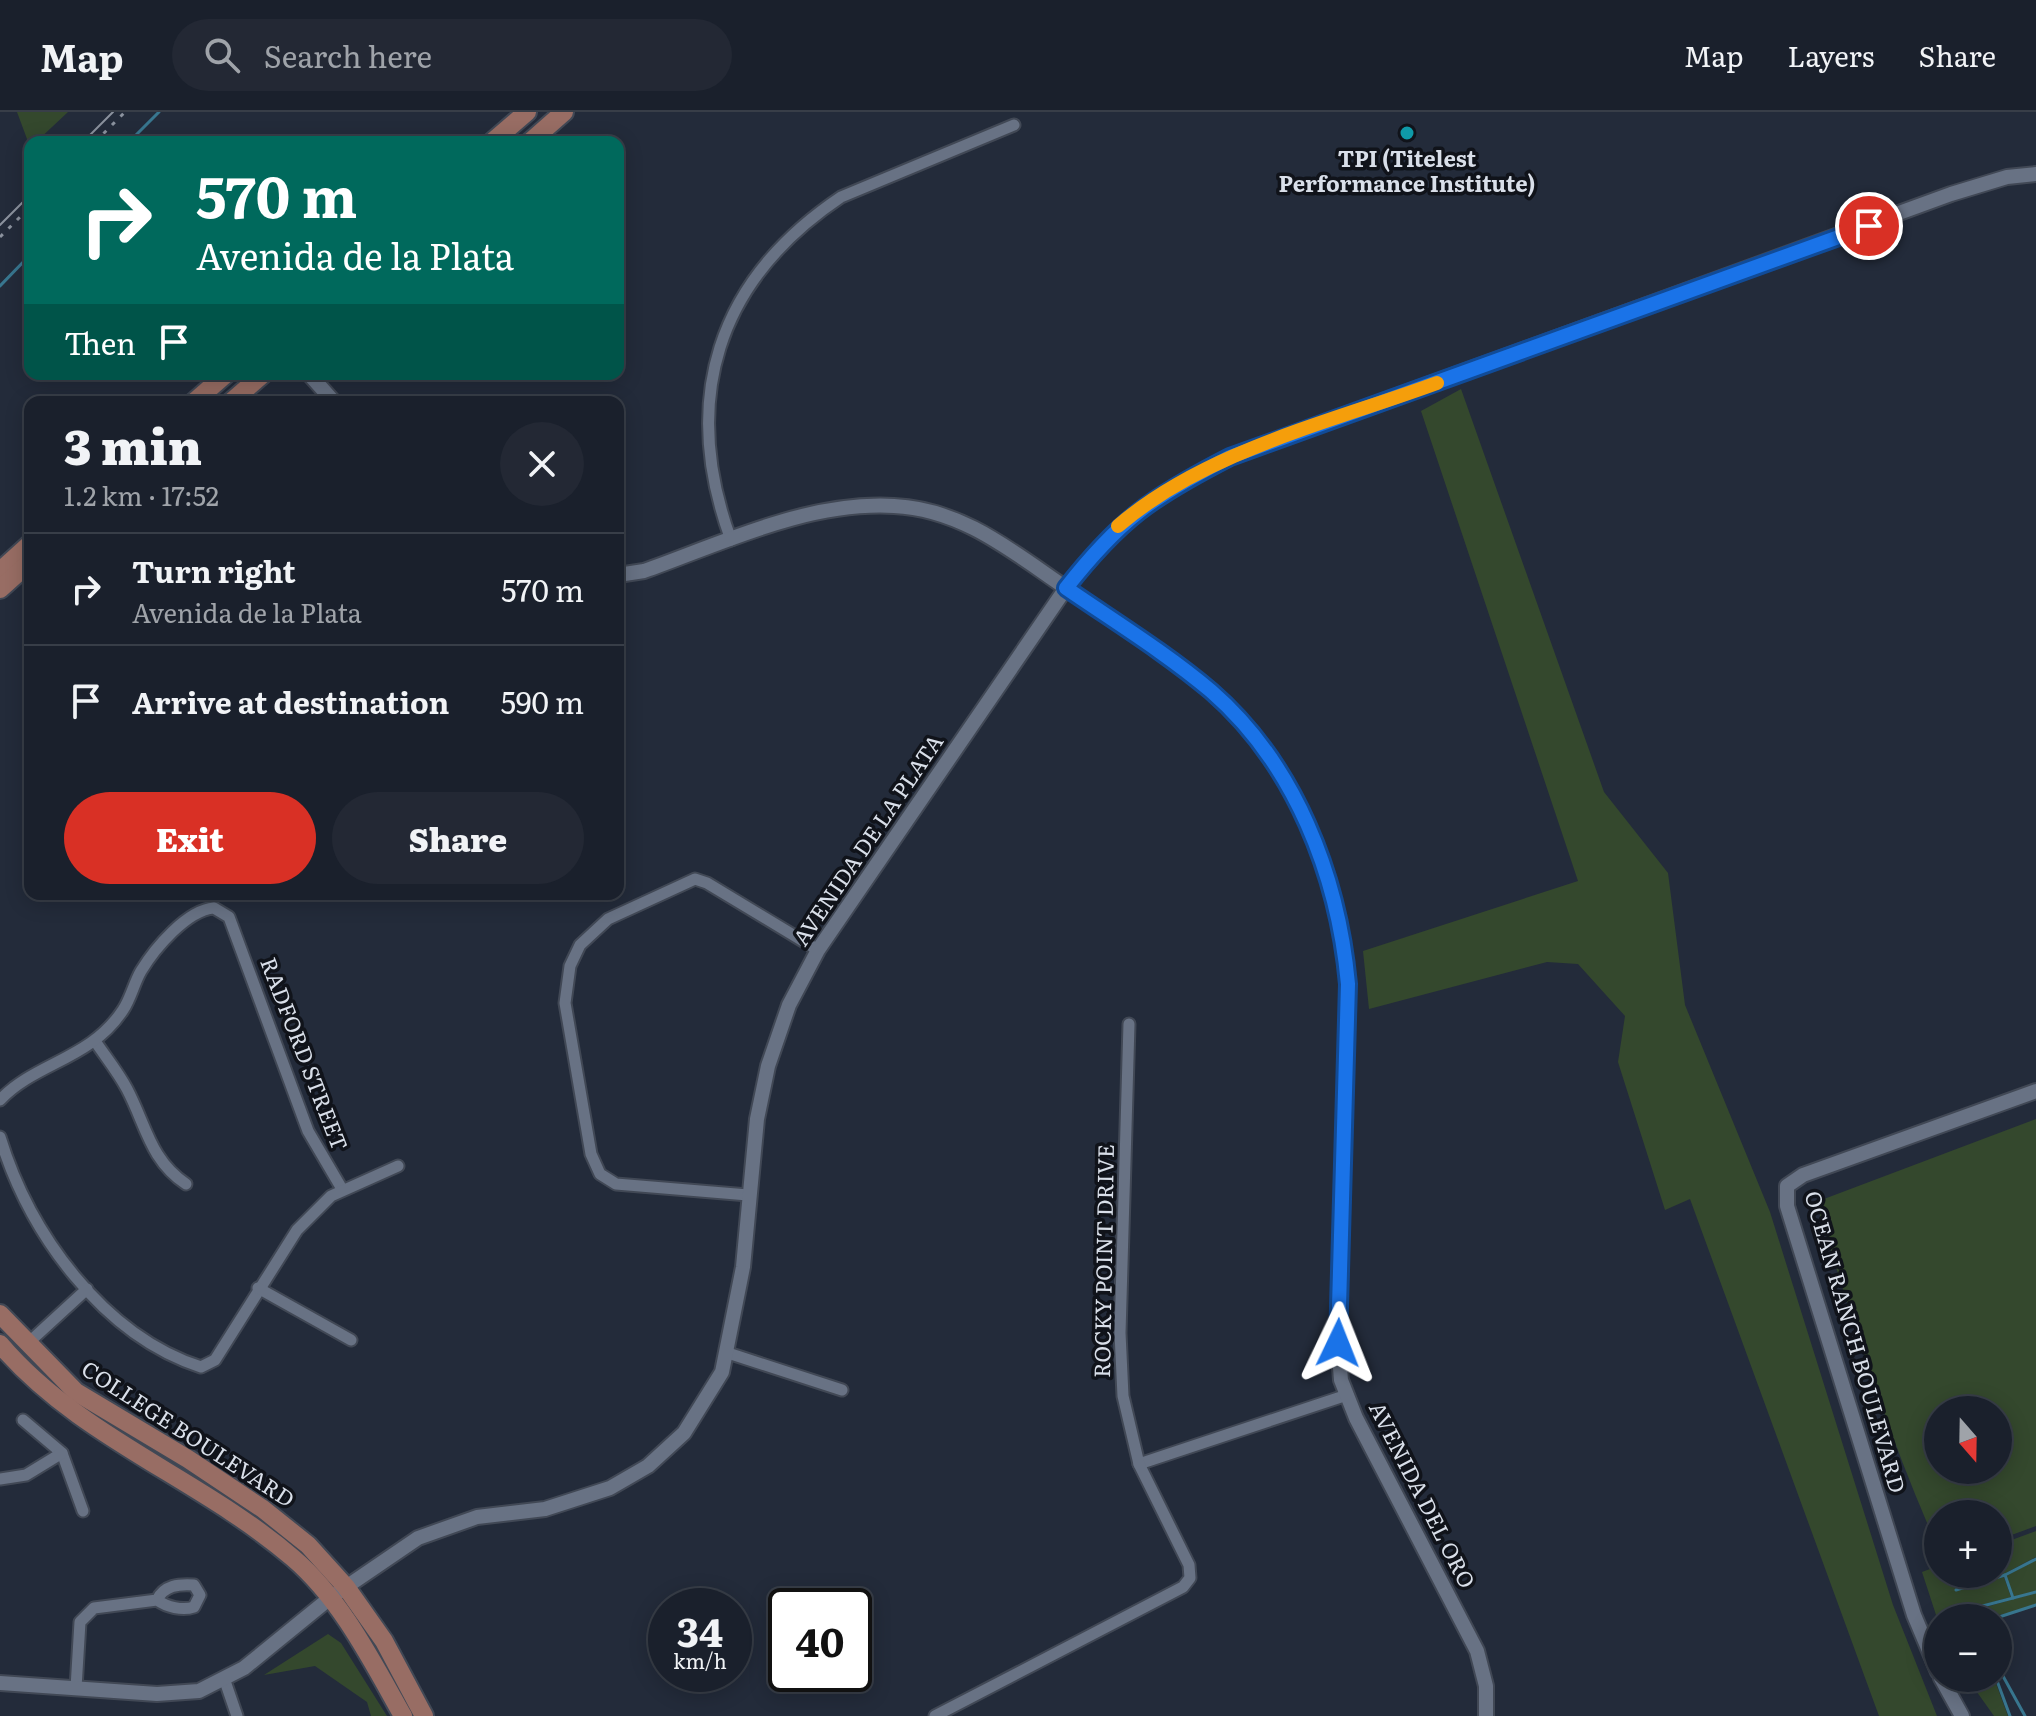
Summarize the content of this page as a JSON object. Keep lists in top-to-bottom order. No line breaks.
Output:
{"streets":{"main road":["COLLEGE BOULEVARD"],"street":["AVENIDA DE LA PLATA","RADFORD STREET","ROCKY POINT DRIVE","OCEAN RANCH BOULEVARD","AVENIDA DEL ORO"]},"crossings":[["AVENIDA DE LA PLATA","COLLEGE BOULEVARD"],["AVENIDA DE LA PLATA","AVENIDA DEL ORO"]],"places":["TPI (Titelest Performance Institute)"],"north":"bottom","page":{"header":"Map","search":"Search here","nav":["Map","Layers","Share"],"turn":["570 m","Avenida de la Plata"],"then":"Then","heading":["3 min","1.2 km · 17:52"],"list":[{"name":"Turn right","note":"Avenida de la Plata","value":"570 m"},{"name":"Arrive at destination","value":"590 m"}],"buttons":["Exit","Share"],"map_buttons":["+","−"],"speed":"34 km/h","limit":"40"}}
